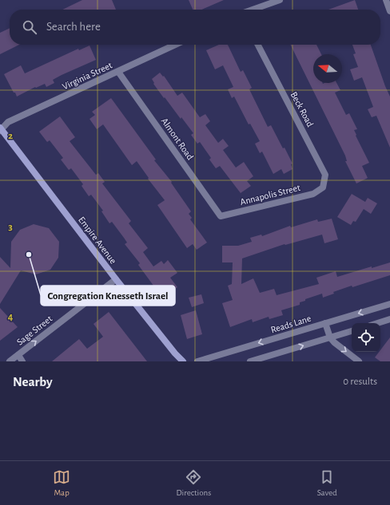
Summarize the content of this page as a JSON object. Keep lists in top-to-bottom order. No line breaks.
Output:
{"streets":{"main road":["Empire Avenue"],"street":["Virginia Street","Beck Road","Almont Road","Annapolis Street","Reads Lane","Sage Street"]},"crossings":[["Virginia Street","Almont Road"],["Virginia Street","Empire Avenue"],["Beck Road","Annapolis Street"],["Almont Road","Annapolis Street"],["Empire Avenue","Sage Street"]],"one_way":["Sage Street"],"places":["Congregation Knesseth Israel"],"north":"left","page":{"search":"Search here","heading":["Nearby","0 results"],"nav":["Map","Directions","Saved"]},"grid":{"rows":["2","3","4"]}}
